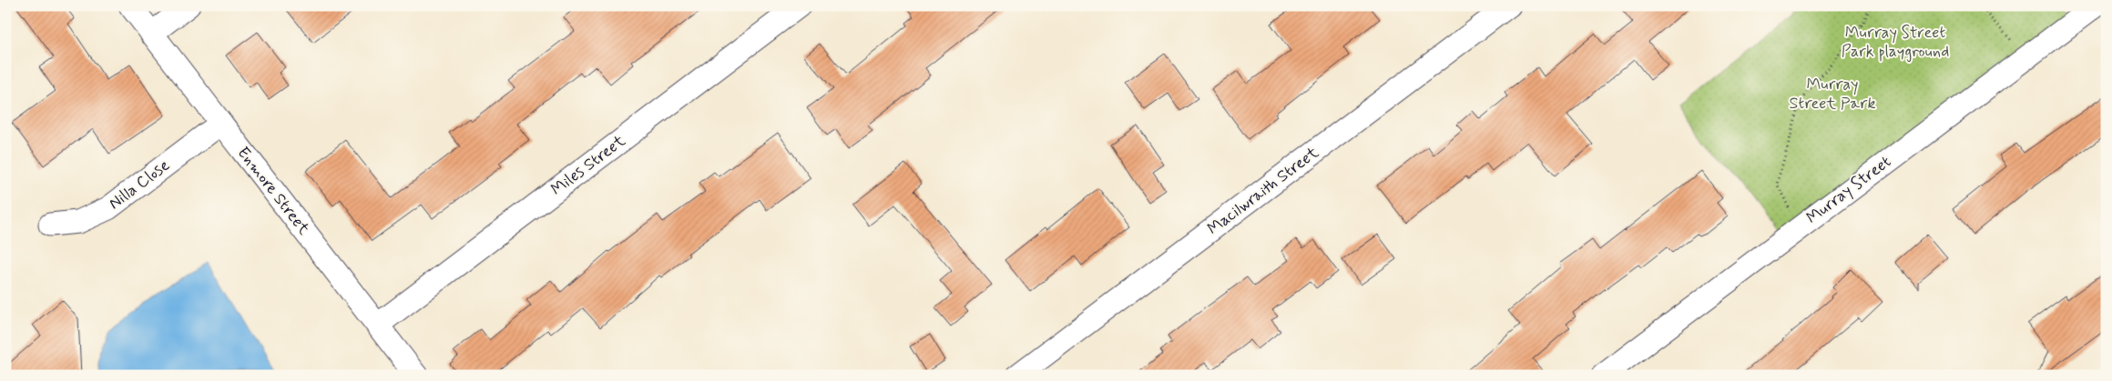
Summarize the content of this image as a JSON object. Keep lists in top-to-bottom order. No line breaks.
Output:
{"streets":{"street":["Miles Street","Nilla Close","Murray Street","Enmore Street","Macilwraith Street"]},"crossings":[["Miles Street","Enmore Street"],["Nilla Close","Enmore Street"]],"parks":["Murray Street Park playground","Murray Street Park"]}
